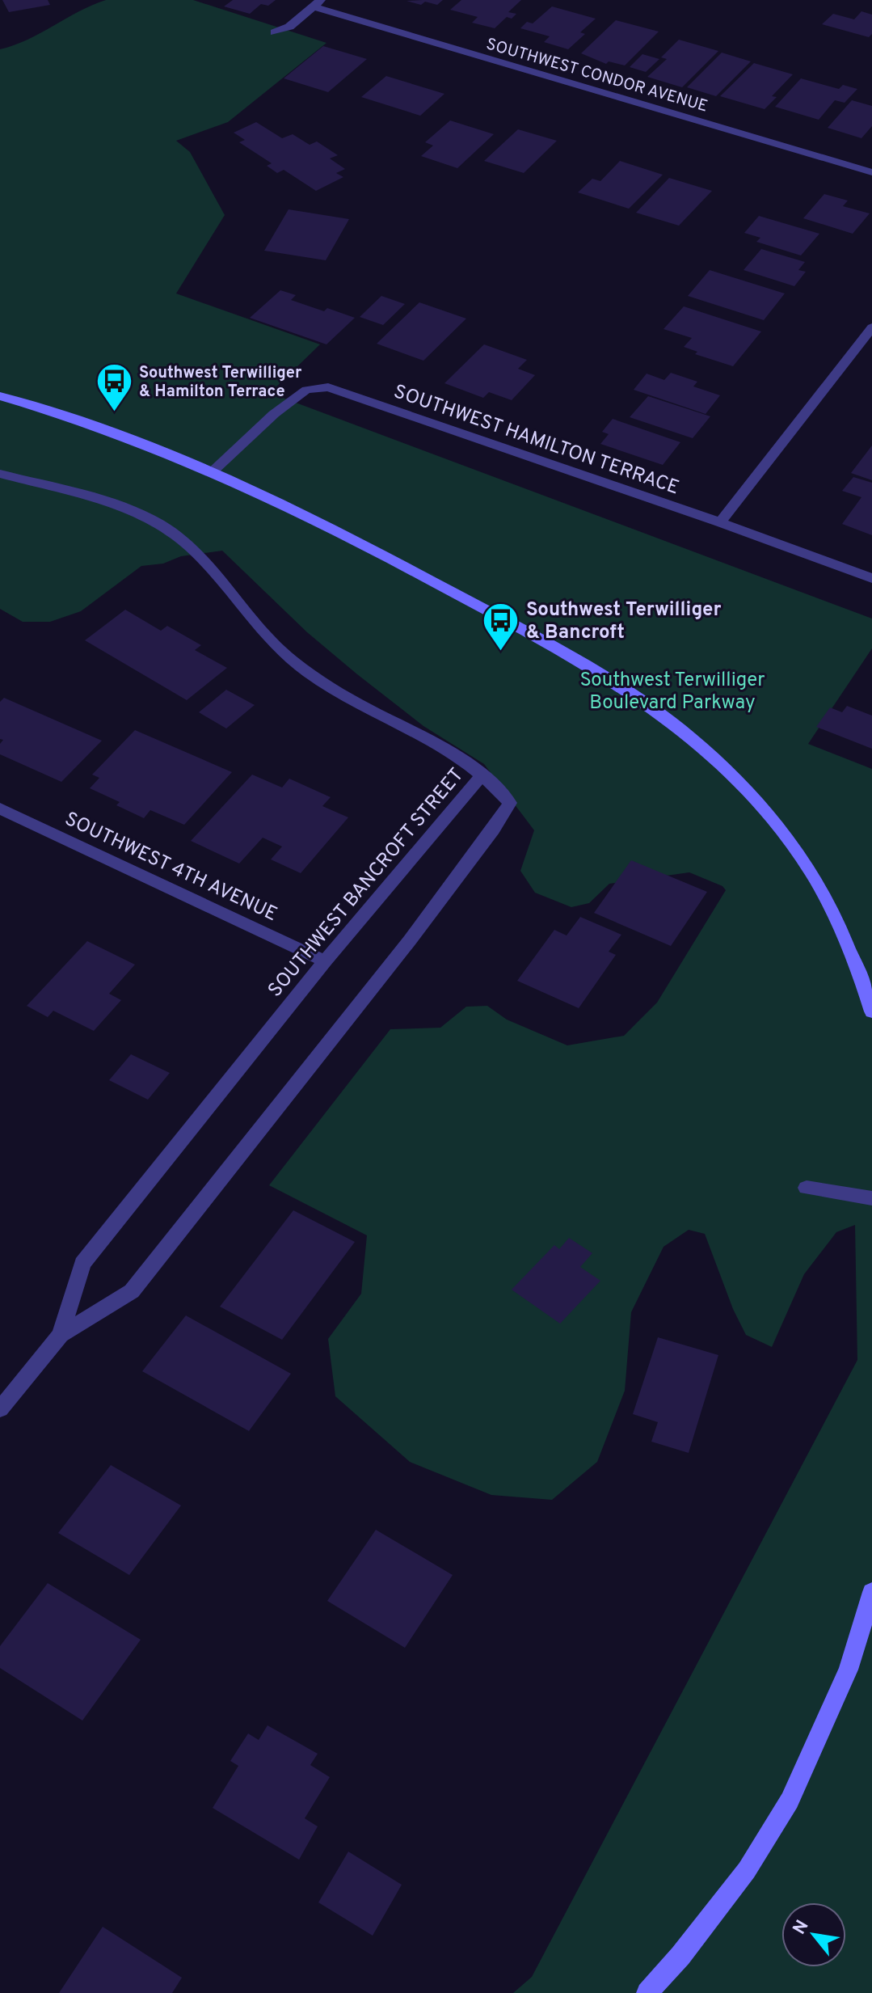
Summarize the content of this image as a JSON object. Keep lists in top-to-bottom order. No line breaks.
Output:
{"streets":{"street":["SOUTHWEST CONDOR AVENUE","SOUTHWEST HAMILTON TERRACE","SOUTHWEST 4TH AVENUE","SOUTHWEST BANCROFT STREET"]},"crossings":[["SOUTHWEST 4TH AVENUE","SOUTHWEST BANCROFT STREET"]],"parks":["Southwest Terwilliger Boulevard Parkway"],"places":{"bus stop":["Southwest Terwilliger & Hamilton Terrace","Southwest Terwilliger & Bancroft"]},"north":"top left"}
